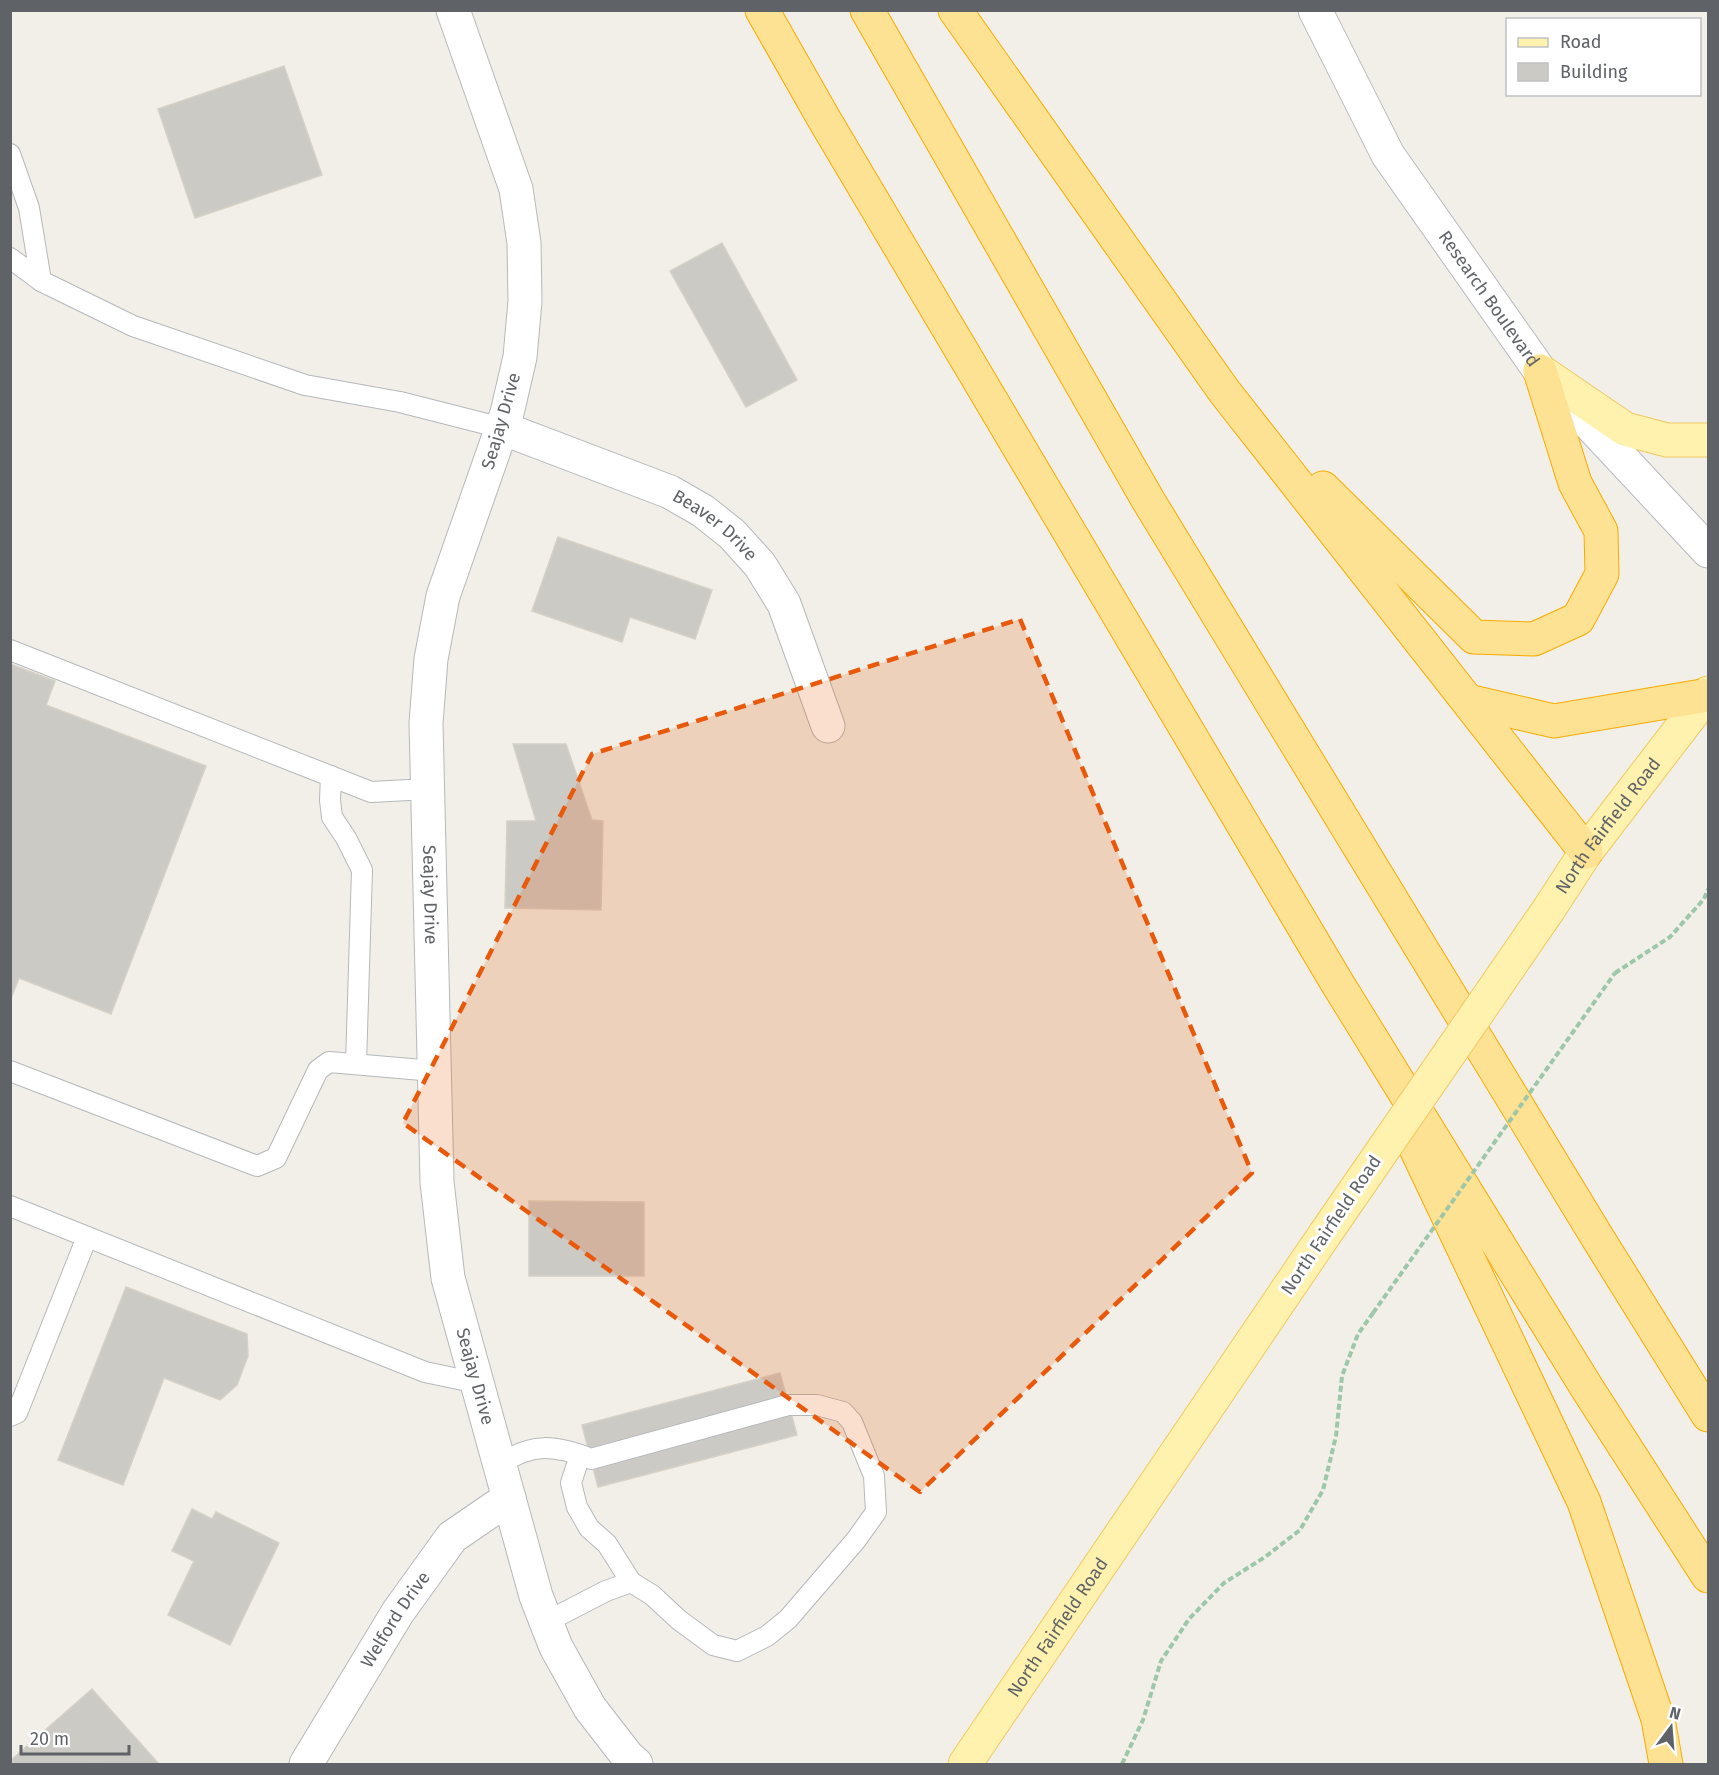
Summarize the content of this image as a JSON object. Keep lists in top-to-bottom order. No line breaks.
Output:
{"streets":{"main road":["North Fairfield Road"],"street":["Research Boulevard","Seajay Drive","Beaver Drive","Welford Drive"]},"crossings":[["Seajay Drive","Beaver Drive"],["Seajay Drive","Welford Drive"]],"legend":["Road","Building"],"scale_bar":"20 m","north":"top"}
